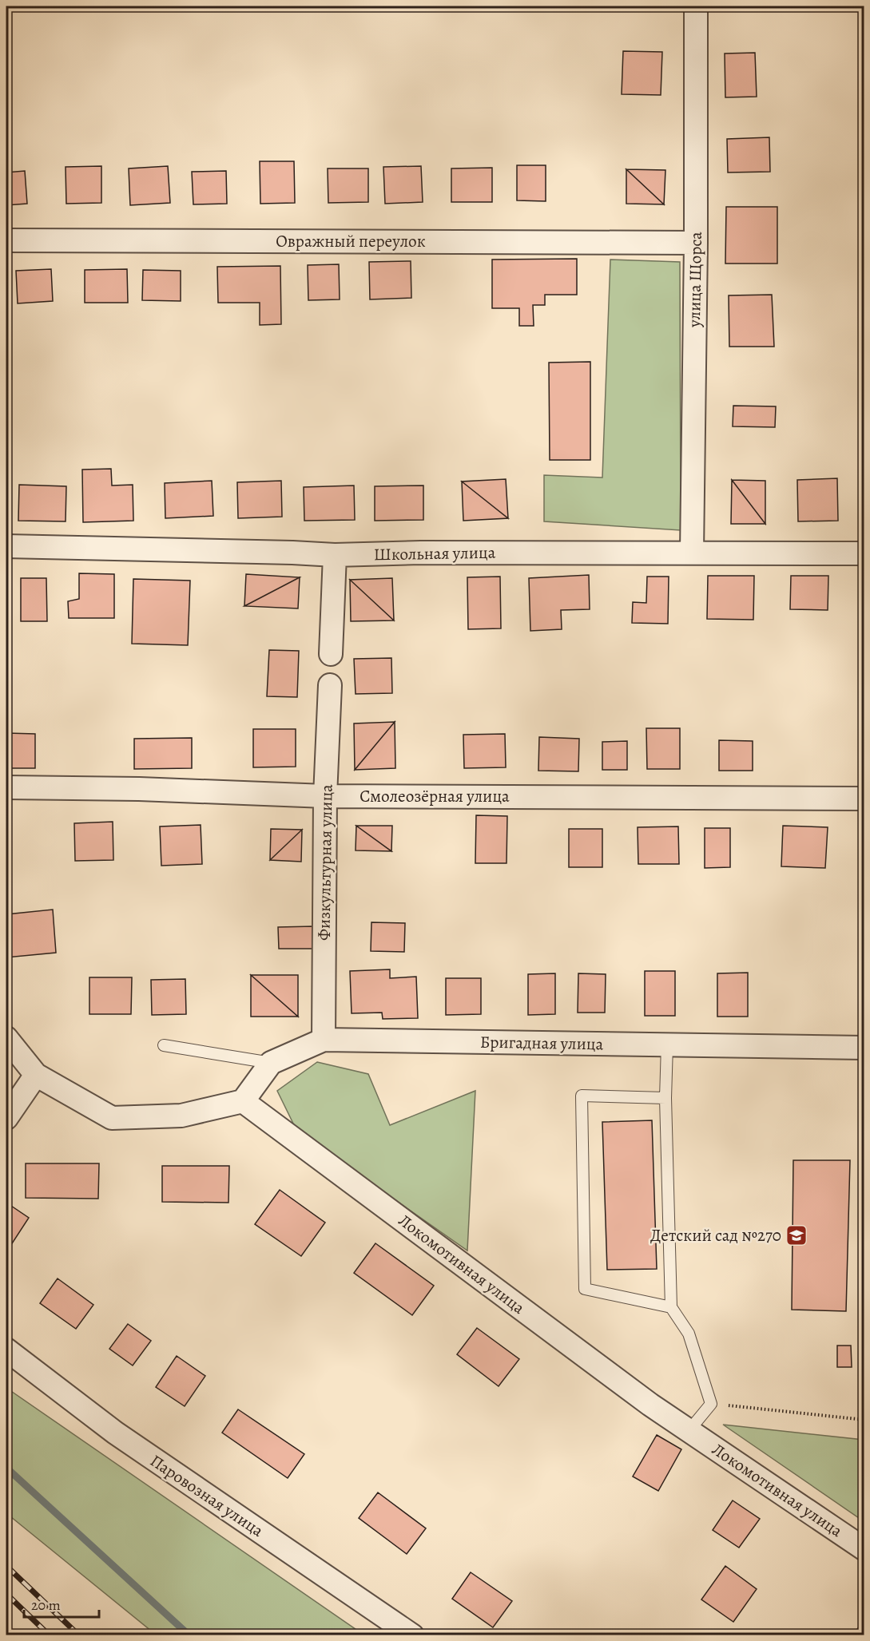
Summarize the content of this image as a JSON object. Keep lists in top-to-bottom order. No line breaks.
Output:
{"streets":{"street":["Овражный переулок","улица Щорса","Школьная улица","Смолеозёрная улица","Физкультурная улица","Бригадная улица","Локомотивная улица","Паровозная улица"]},"crossings":[["Овражный переулок","улица Щорса"],["улица Щорса","Школьная улица"],["Смолеозёрная улица","Физкультурная улица"],["Физкультурная улица","Бригадная улица"]],"places":{"school or university":["Детский сад №270"]},"scale_bar":"20 m"}
